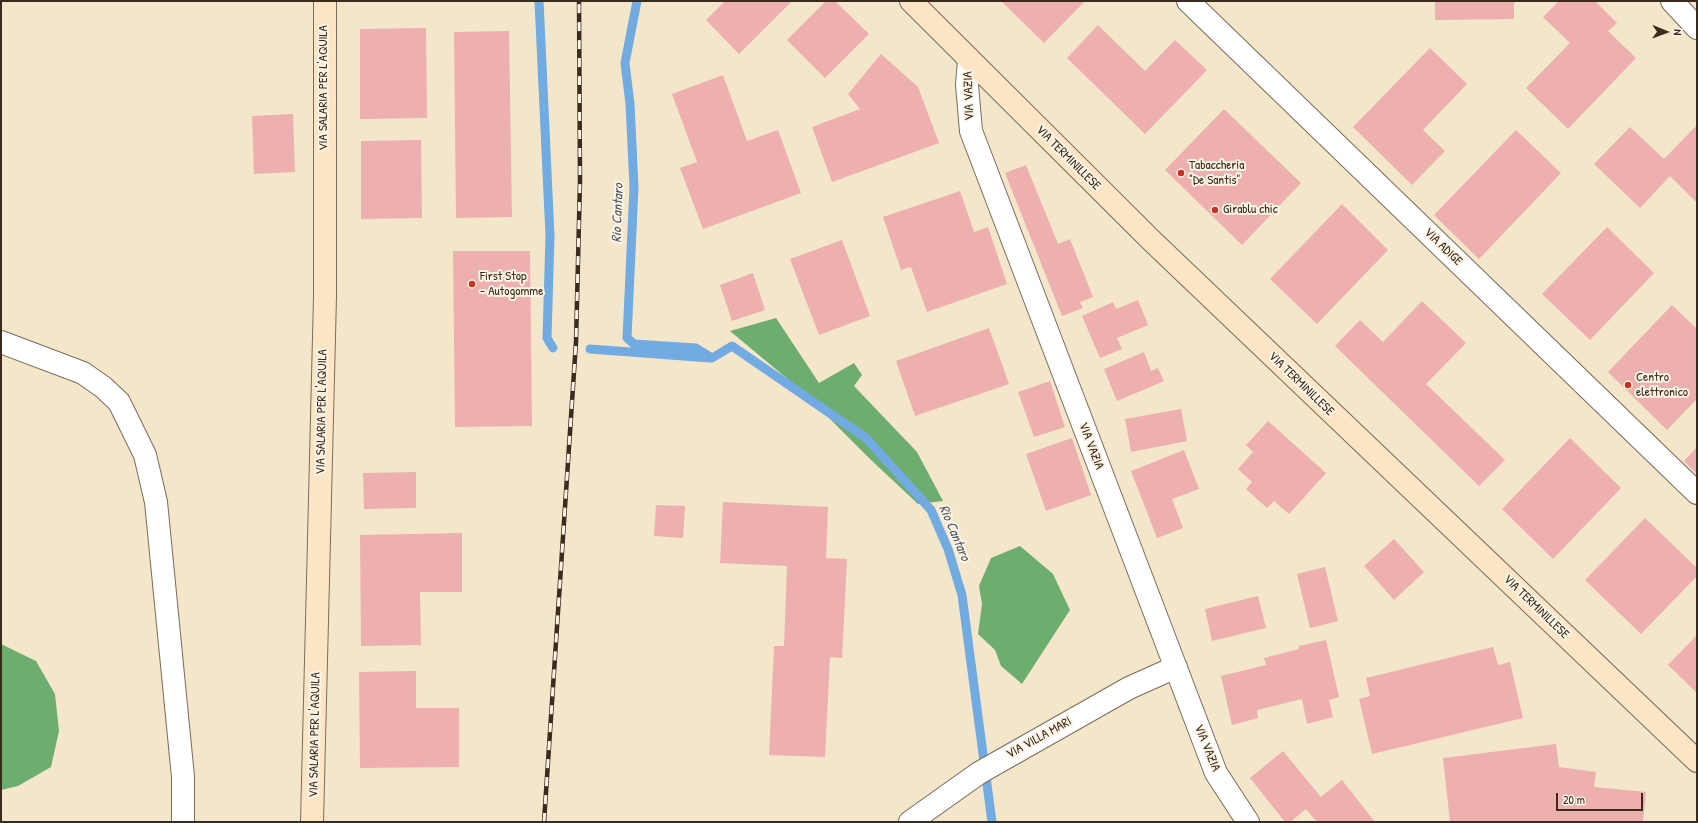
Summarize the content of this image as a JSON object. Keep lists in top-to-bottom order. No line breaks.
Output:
{"streets":{"main road":["VIA SALARIA PER L'AQUILA","VIA TERMINILLESE"],"street":["VIA VAZIA","VIA ADIGE","VIA VILLA MARI"]},"crossings":[["VIA VAZIA","VIA TERMINILLESE"],["VIA VAZIA","VIA VILLA MARI"]],"water":["Rio Cantaro"],"places":["Tabaccheria \"De Santis\"","Girablu chic","First Stop - Autogomme","Centro elettronico"],"scale_bar":"20 m","north":"right"}
